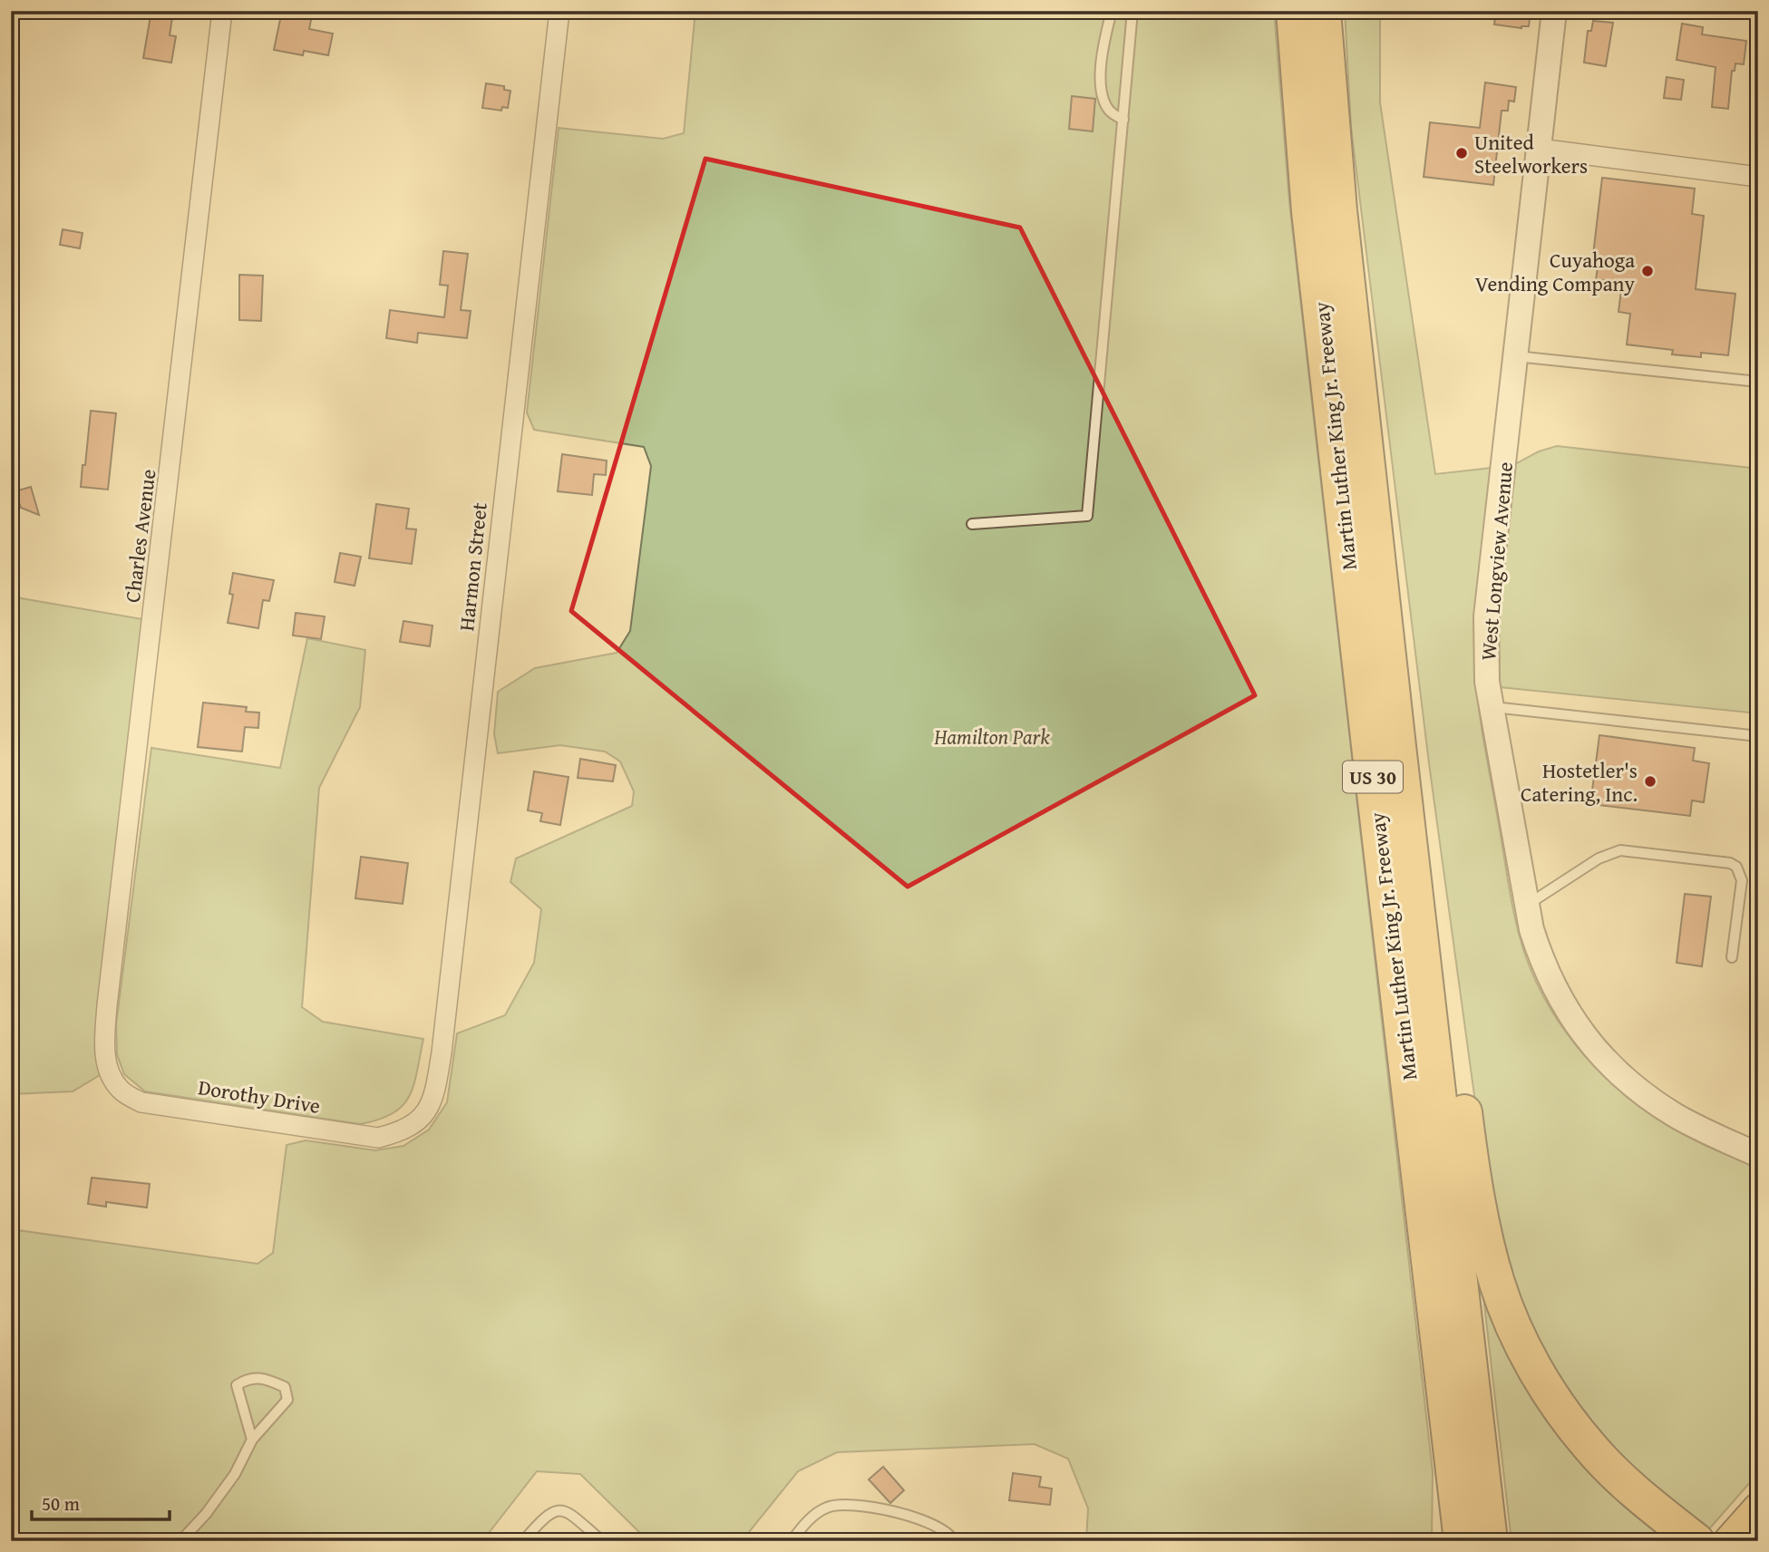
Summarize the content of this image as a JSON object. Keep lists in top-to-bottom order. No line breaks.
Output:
{"streets":{"highway":["Martin Luther King Jr. Freeway","US 30"],"street":["Charles Avenue","West Longview Avenue","Harmon Street","Dorothy Drive"]},"crossings":[["Charles Avenue","Dorothy Drive"],["Harmon Street","Dorothy Drive"]],"parks":["Hamilton Park"],"places":["United Steelworkers","Cuyahoga Vending Company","Hostetler's Catering, Inc."],"scale_bar":"50 m"}
